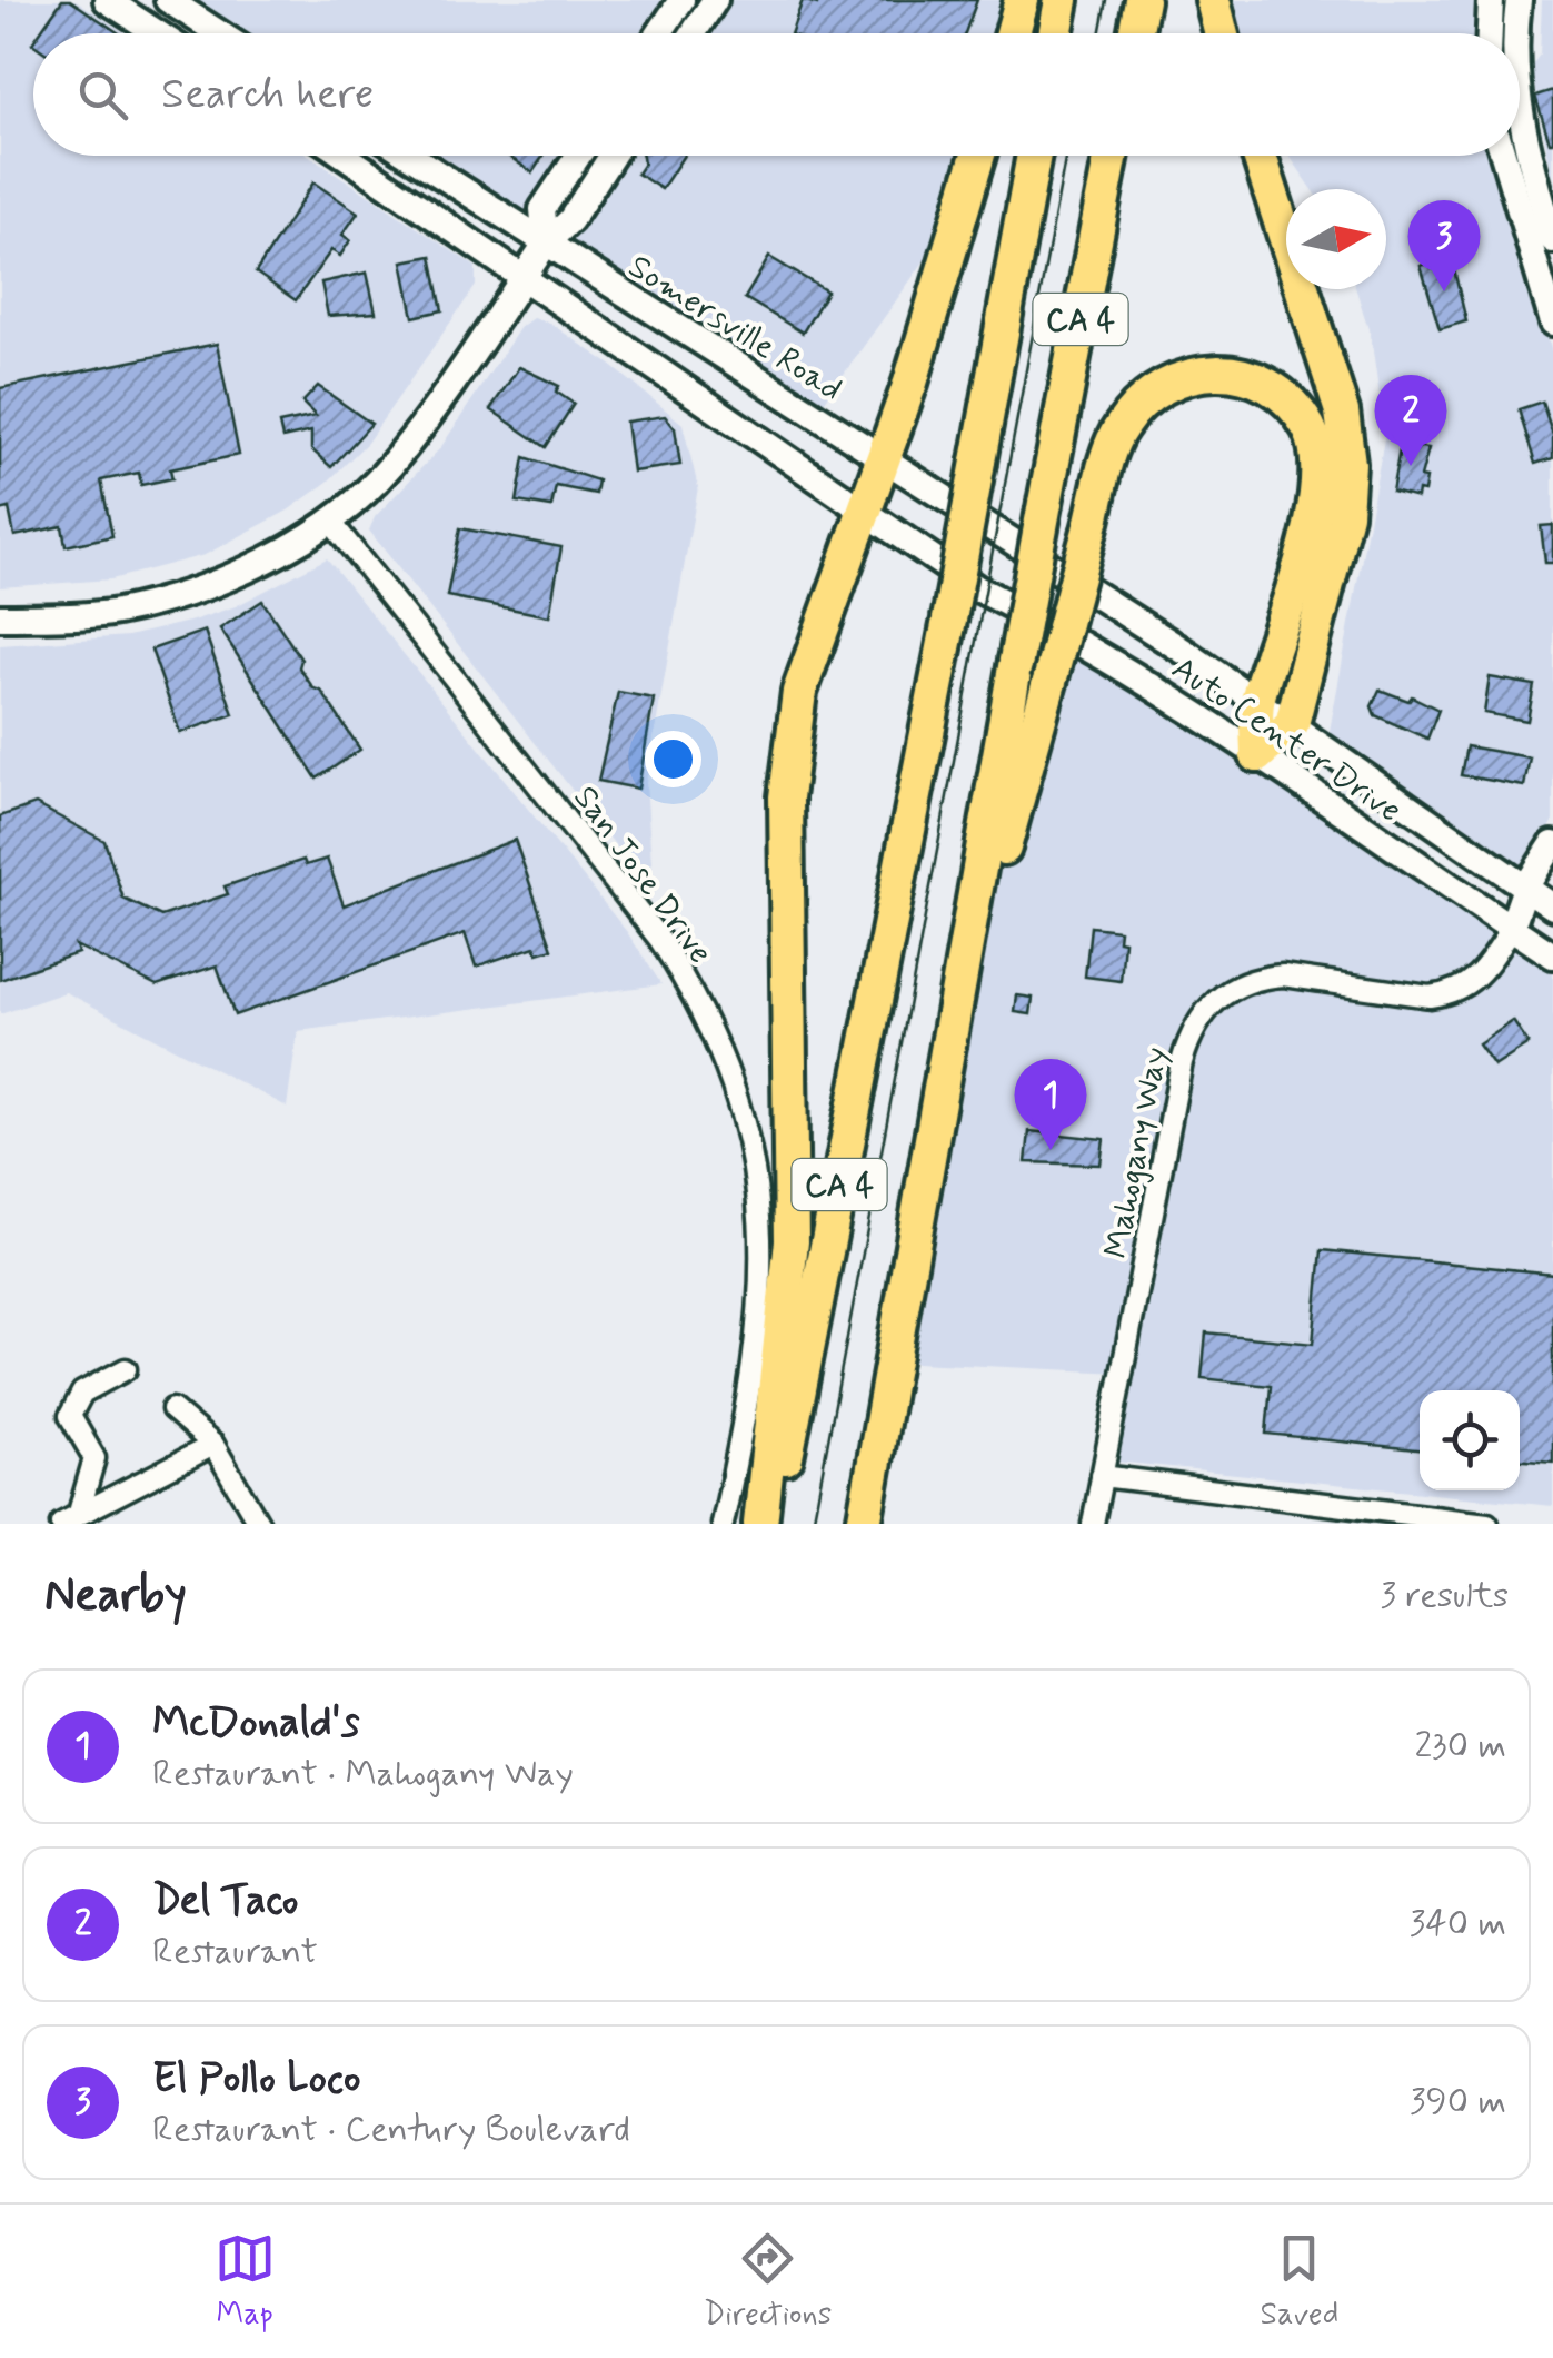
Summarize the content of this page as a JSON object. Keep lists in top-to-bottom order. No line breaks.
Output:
{"streets":{"highway":["CA 4"],"main road":["Somersville Road","Auto Center Drive"],"street":["San Jose Drive","Mahogany Way"]},"crossings":[["Somersville Road","Auto Center Drive"],["Auto Center Drive","Mahogany Way"]],"north":"right","page":{"search":"Search here","pins":["3","2","1"],"heading":["Nearby","3 results"],"list":[{"mark":"1","name":"McDonald's","note":"Restaurant · Mahogany Way","value":"230 m"},{"mark":"2","name":"Del Taco","note":"Restaurant","value":"340 m"},{"mark":"3","name":"El Pollo Loco","note":"Restaurant · Century Boulevard","value":"390 m"}],"nav":["Map","Directions","Saved"]}}
